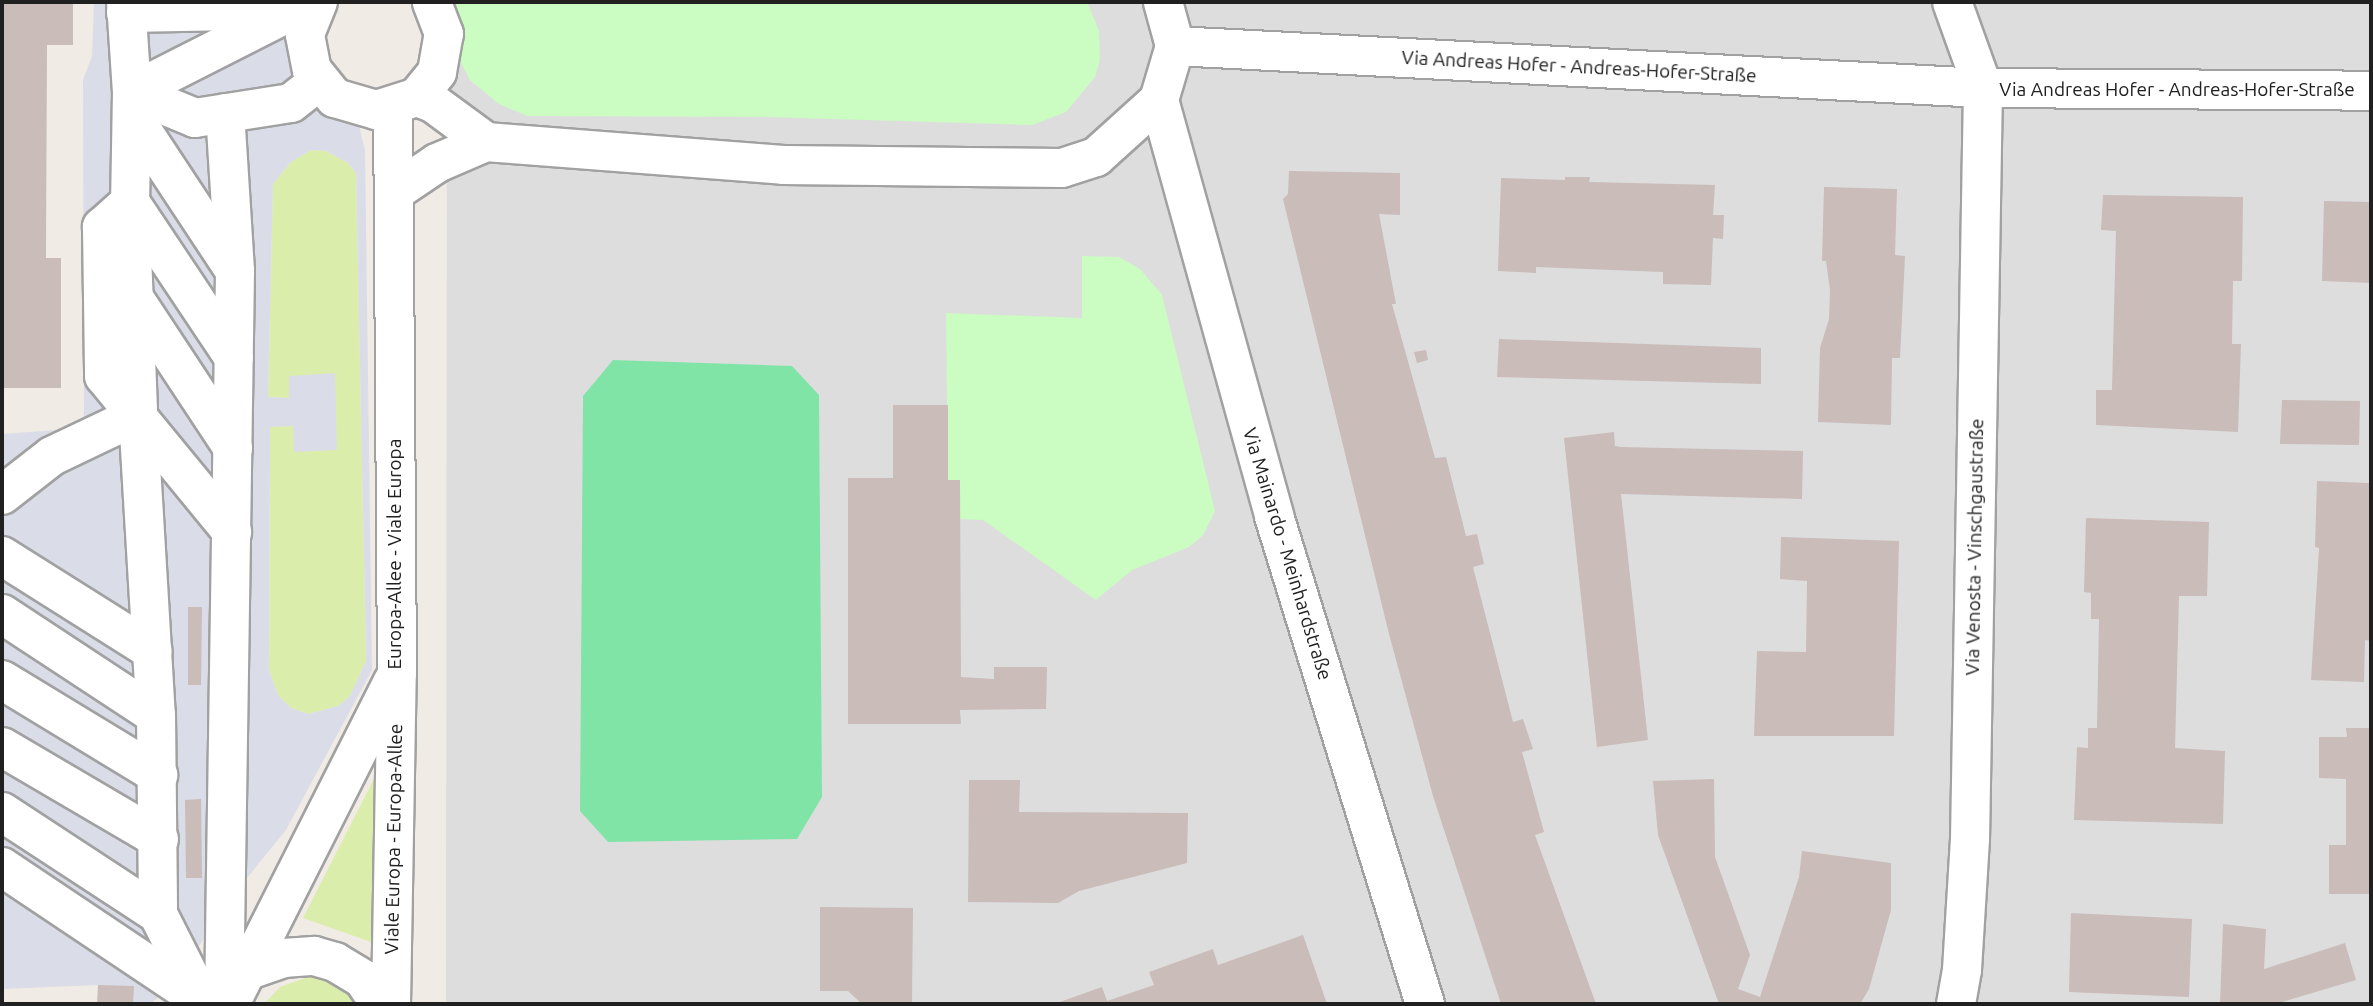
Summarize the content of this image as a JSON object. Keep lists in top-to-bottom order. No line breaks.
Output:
{"streets":{"street":["Via Andreas Hofer - Andreas-Hofer-Straße","Via Venosta - Vinschgaustraße","Europa-Allee - Viale Europa","Via Mainardo - Meinhardstraße","Viale Europa - Europa-Allee"]},"crossings":[["Via Andreas Hofer - Andreas-Hofer-Straße","Via Venosta - Vinschgaustraße"],["Europa-Allee - Viale Europa","Viale Europa - Europa-Allee"]]}
